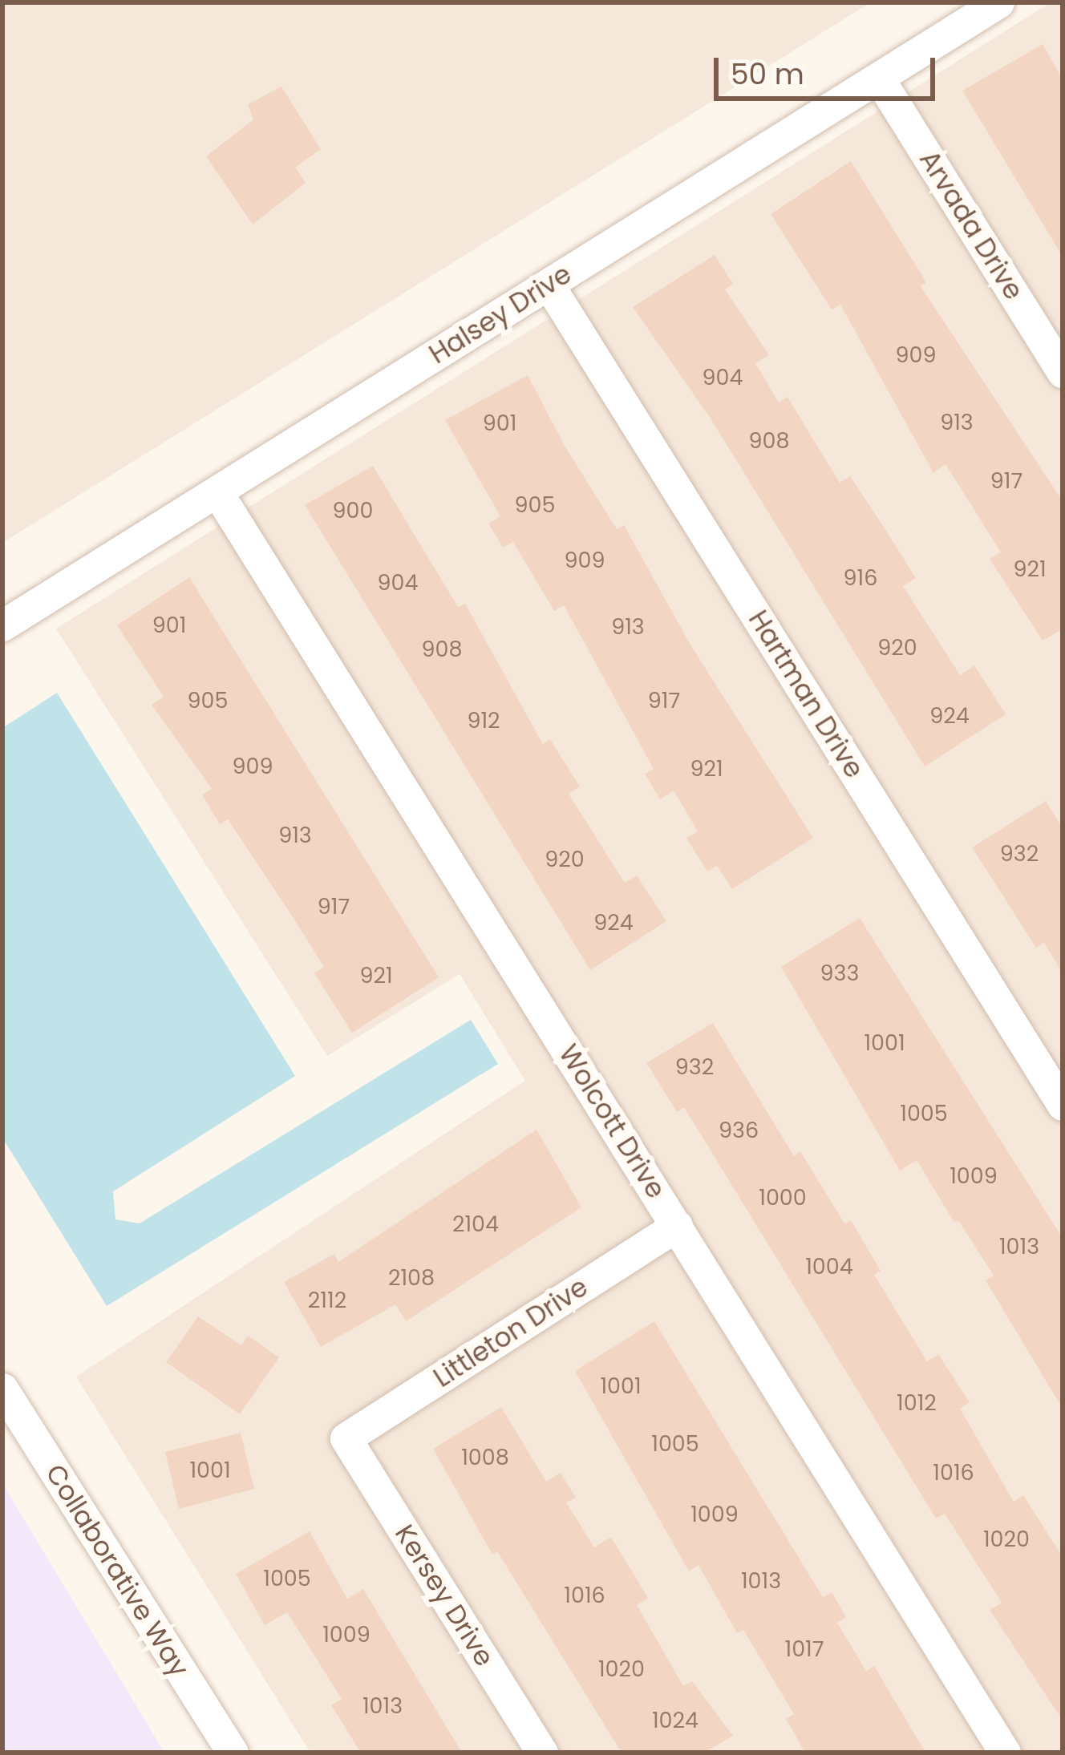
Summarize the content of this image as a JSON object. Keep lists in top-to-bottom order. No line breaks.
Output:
{"streets":{"street":["Arvada Drive","Halsey Drive","Hartman Drive","Wolcott Drive","Littleton Drive","Collaborative Way","Kersey Drive"]},"crossings":[["Arvada Drive","Halsey Drive"],["Halsey Drive","Hartman Drive"],["Halsey Drive","Wolcott Drive"],["Wolcott Drive","Littleton Drive"],["Littleton Drive","Kersey Drive"]],"house_numbers":["909","904","913","901","908","917","905","900","909","921","916","904","901","913","920","908","905","917","924","912","909","921","913","932","920","917","924","933","921","1001","932","1005","936","1009","1000","2104","1013","1004","2108","2112","1001","1012","1005","1008","1001","1016","1009","1020","1005","1013","1016","1009","1017","1020","1013","1024"],"scale_bar":"50 m"}
